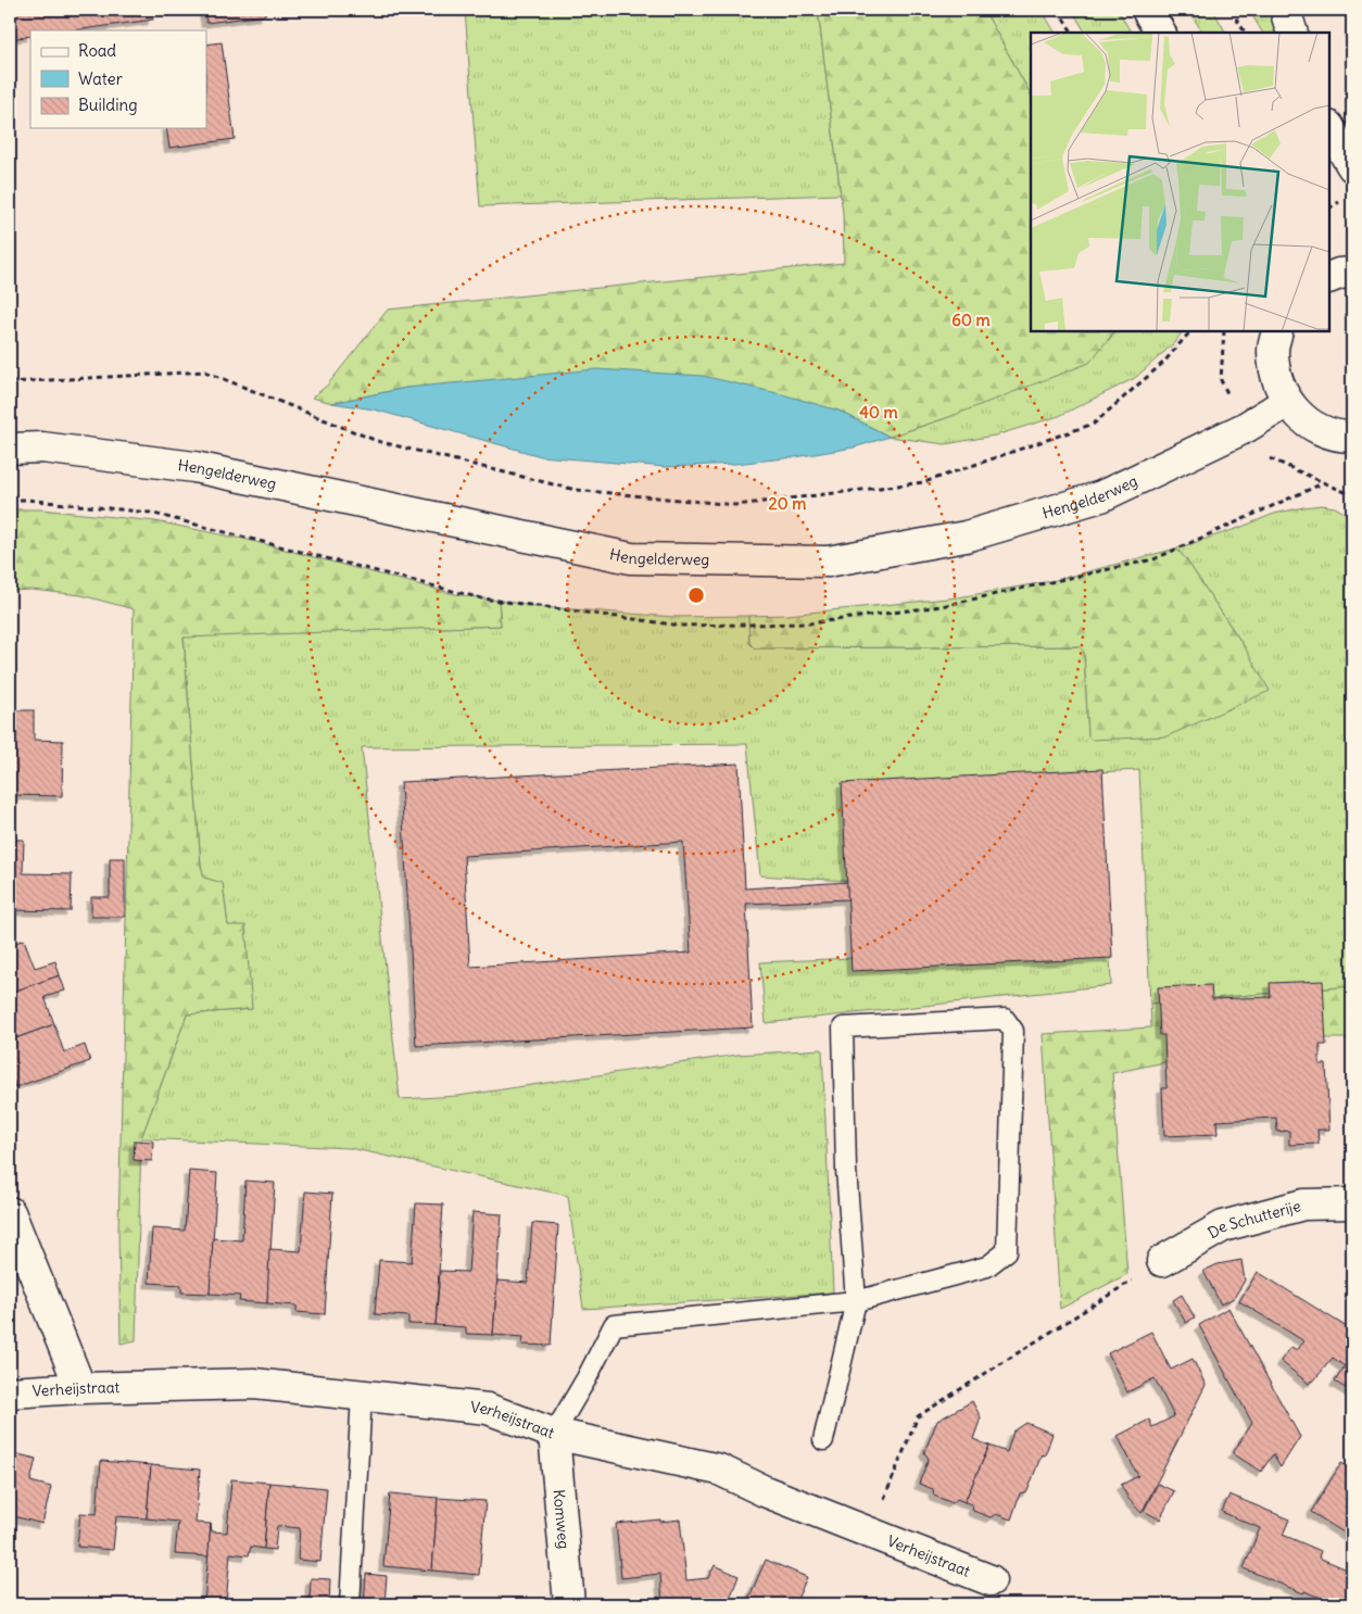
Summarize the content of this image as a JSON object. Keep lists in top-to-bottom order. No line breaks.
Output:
{"streets":{"street":["Hengelderweg","De Schutterije","Verheijstraat","Komweg"]},"crossings":[["Verheijstraat","Komweg"]],"legend":["Road","Water","Building"],"rings":["60 m","40 m","20 m"]}
